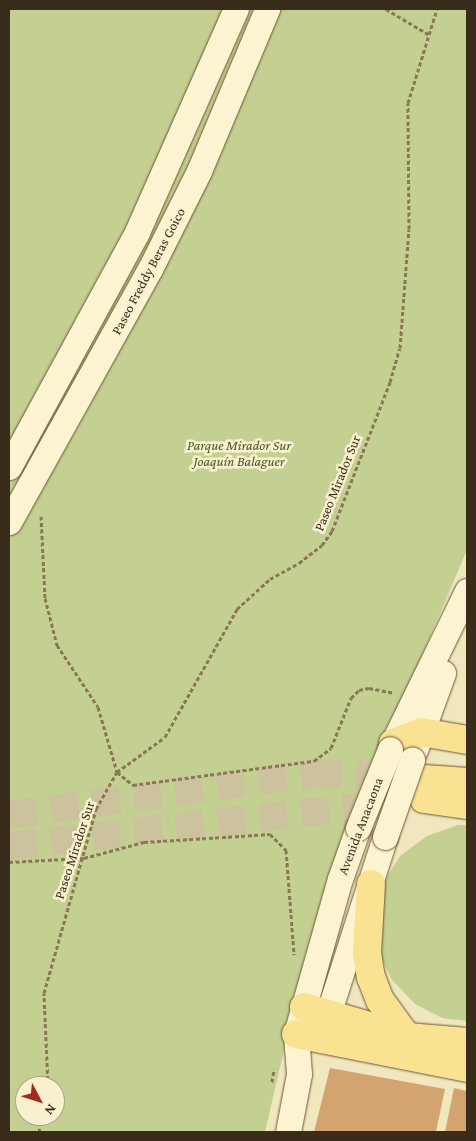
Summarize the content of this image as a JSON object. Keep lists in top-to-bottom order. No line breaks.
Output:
{"streets":{"street":["Paseo Freddy Beras Goico","Avenida Anacaona"],"path":["Paseo Mirador Sur"]},"parks":["Parque Mirador Sur Joaquín Balaguer"],"north":"bottom right"}
